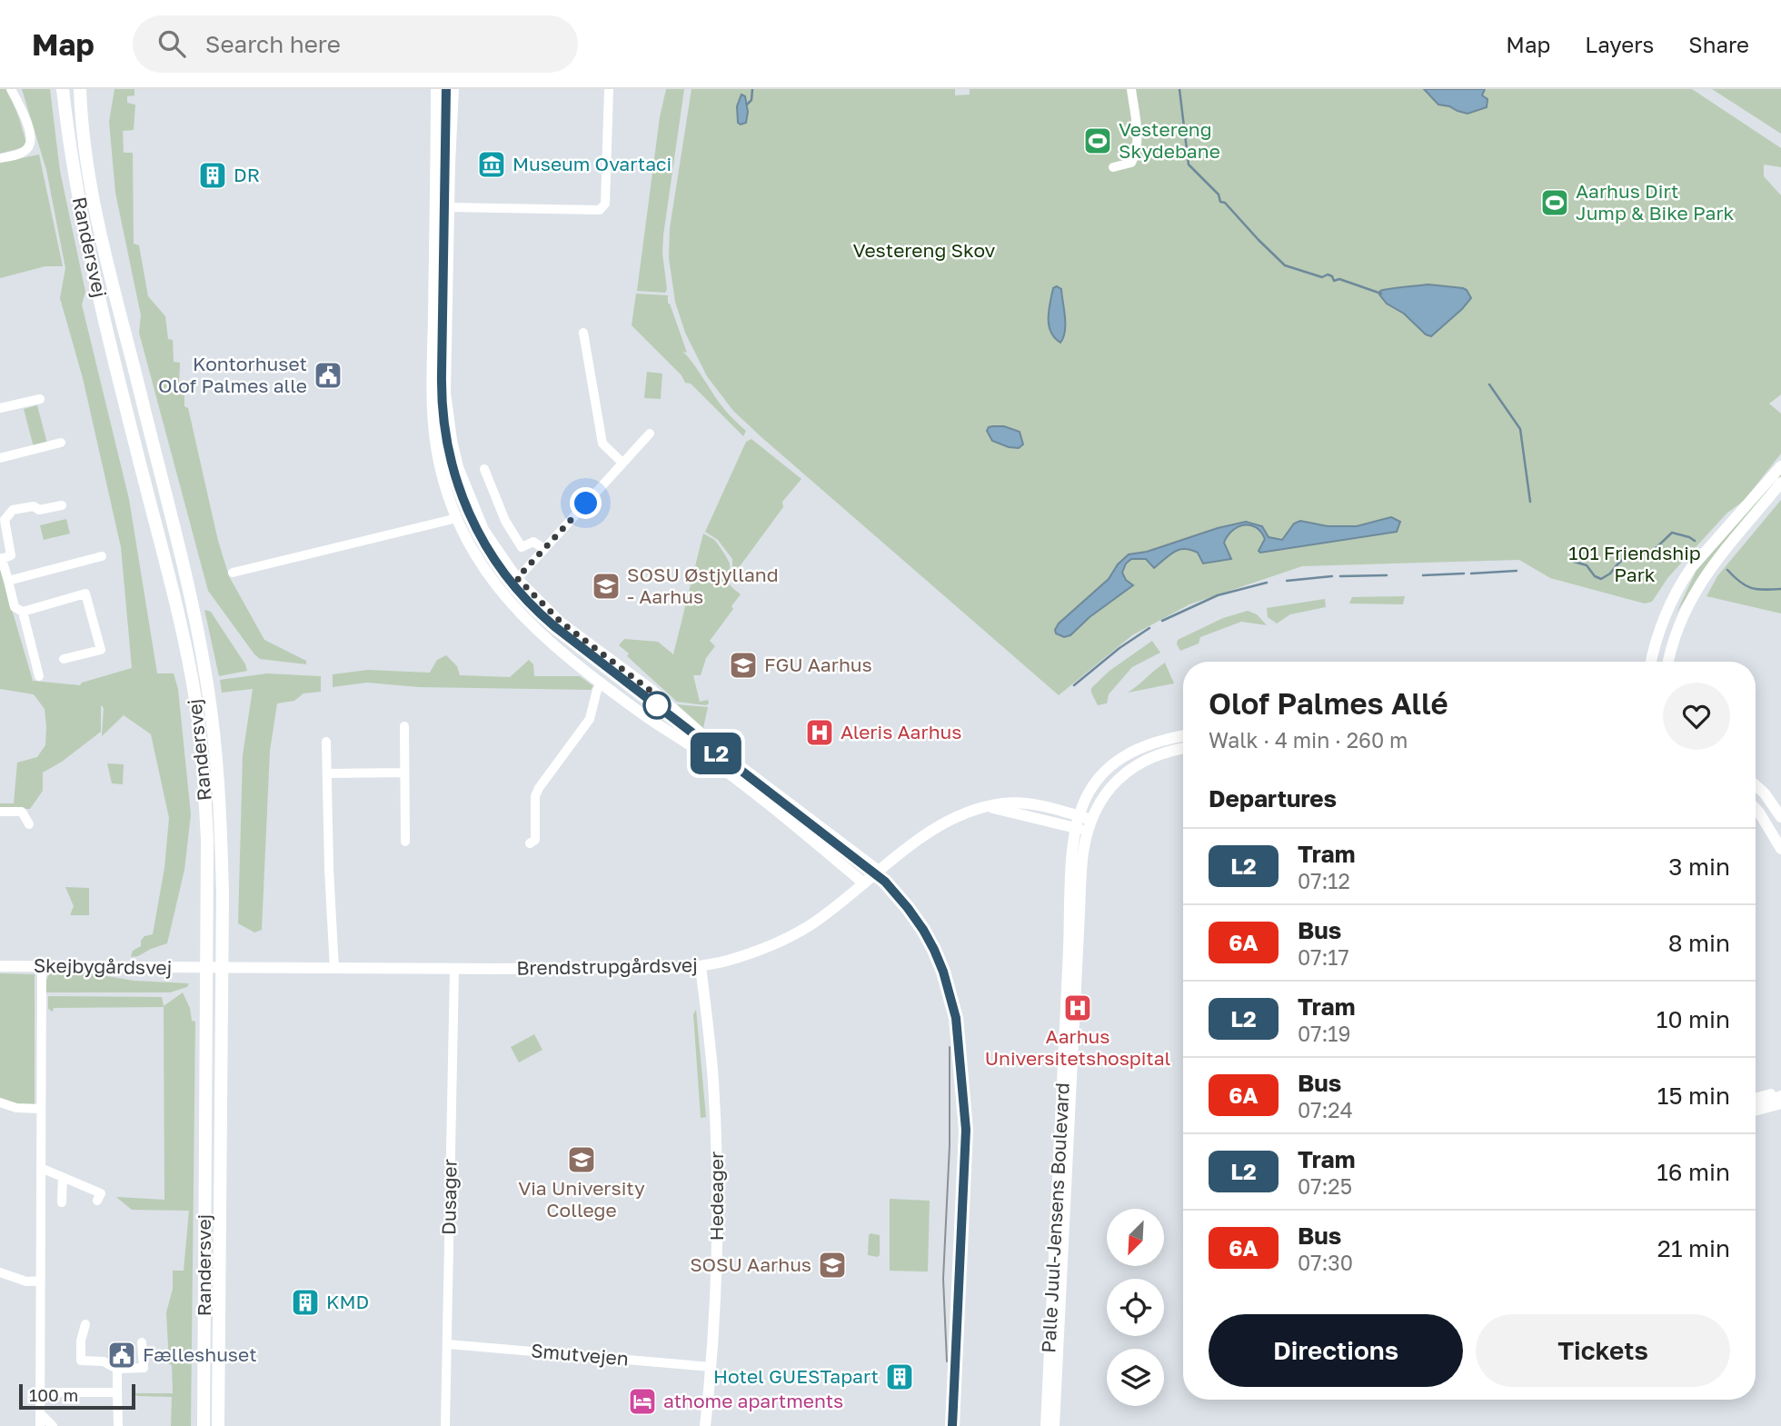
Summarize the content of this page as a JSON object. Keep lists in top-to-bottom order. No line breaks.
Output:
{"streets":{"main road":["Randersvej"],"street":["Skejbygårdsvej","Brendstrupgårdsvej","Hedeager","Dusager","Palle Juul-Jensens Boulevard","Smutvejen"]},"crossings":[["Randersvej","Skejbygårdsvej"],["Randersvej","Brendstrupgårdsvej"],["Skejbygårdsvej","Brendstrupgårdsvej"],["Brendstrupgårdsvej","Hedeager"],["Brendstrupgårdsvej","Dusager"],["Brendstrupgårdsvej","Palle Juul-Jensens Boulevard"],["Hedeager","Smutvejen"],["Dusager","Smutvejen"]],"parks":["Vestereng Skov","101 Friendship Park"],"places":{"sports":["Vestereng Skydebane","Aarhus Dirt Jump & Bike Park"],"museum":["Museum Ovartaci"],"building":["DR","KMD","Hotel GUESTapart"],"public building":["Kontorhuset Olof Palmes alle","Fælleshuset"],"school or university":["SOSU Østjylland - Aarhus","FGU Aarhus","Via University College","SOSU Aarhus"],"hospital":["Aleris Aarhus","Aarhus Universitetshospital"],"hotel":["athome apartments"]},"lines":["tram line L2"],"scale_bar":"100 m","north":"bottom left","page":{"header":"Map","search":"Search here","nav":["Map","Layers","Share"],"on_map":"L2","heading":[["Olof Palmes Allé","Walk · 4 min · 260 m"],"Departures"],"list":[{"mark":"L2","name":"Tram","note":"07:12","value":"3 min"},{"mark":"6A","name":"Bus","note":"07:17","value":"8 min"},{"mark":"L2","name":"Tram","note":"07:19","value":"10 min"},{"mark":"6A","name":"Bus","note":"07:24","value":"15 min"},{"mark":"L2","name":"Tram","note":"07:25","value":"16 min"},{"mark":"6A","name":"Bus","note":"07:30","value":"21 min"}],"buttons":["Directions","Tickets"],"scale":"100 m"}}
